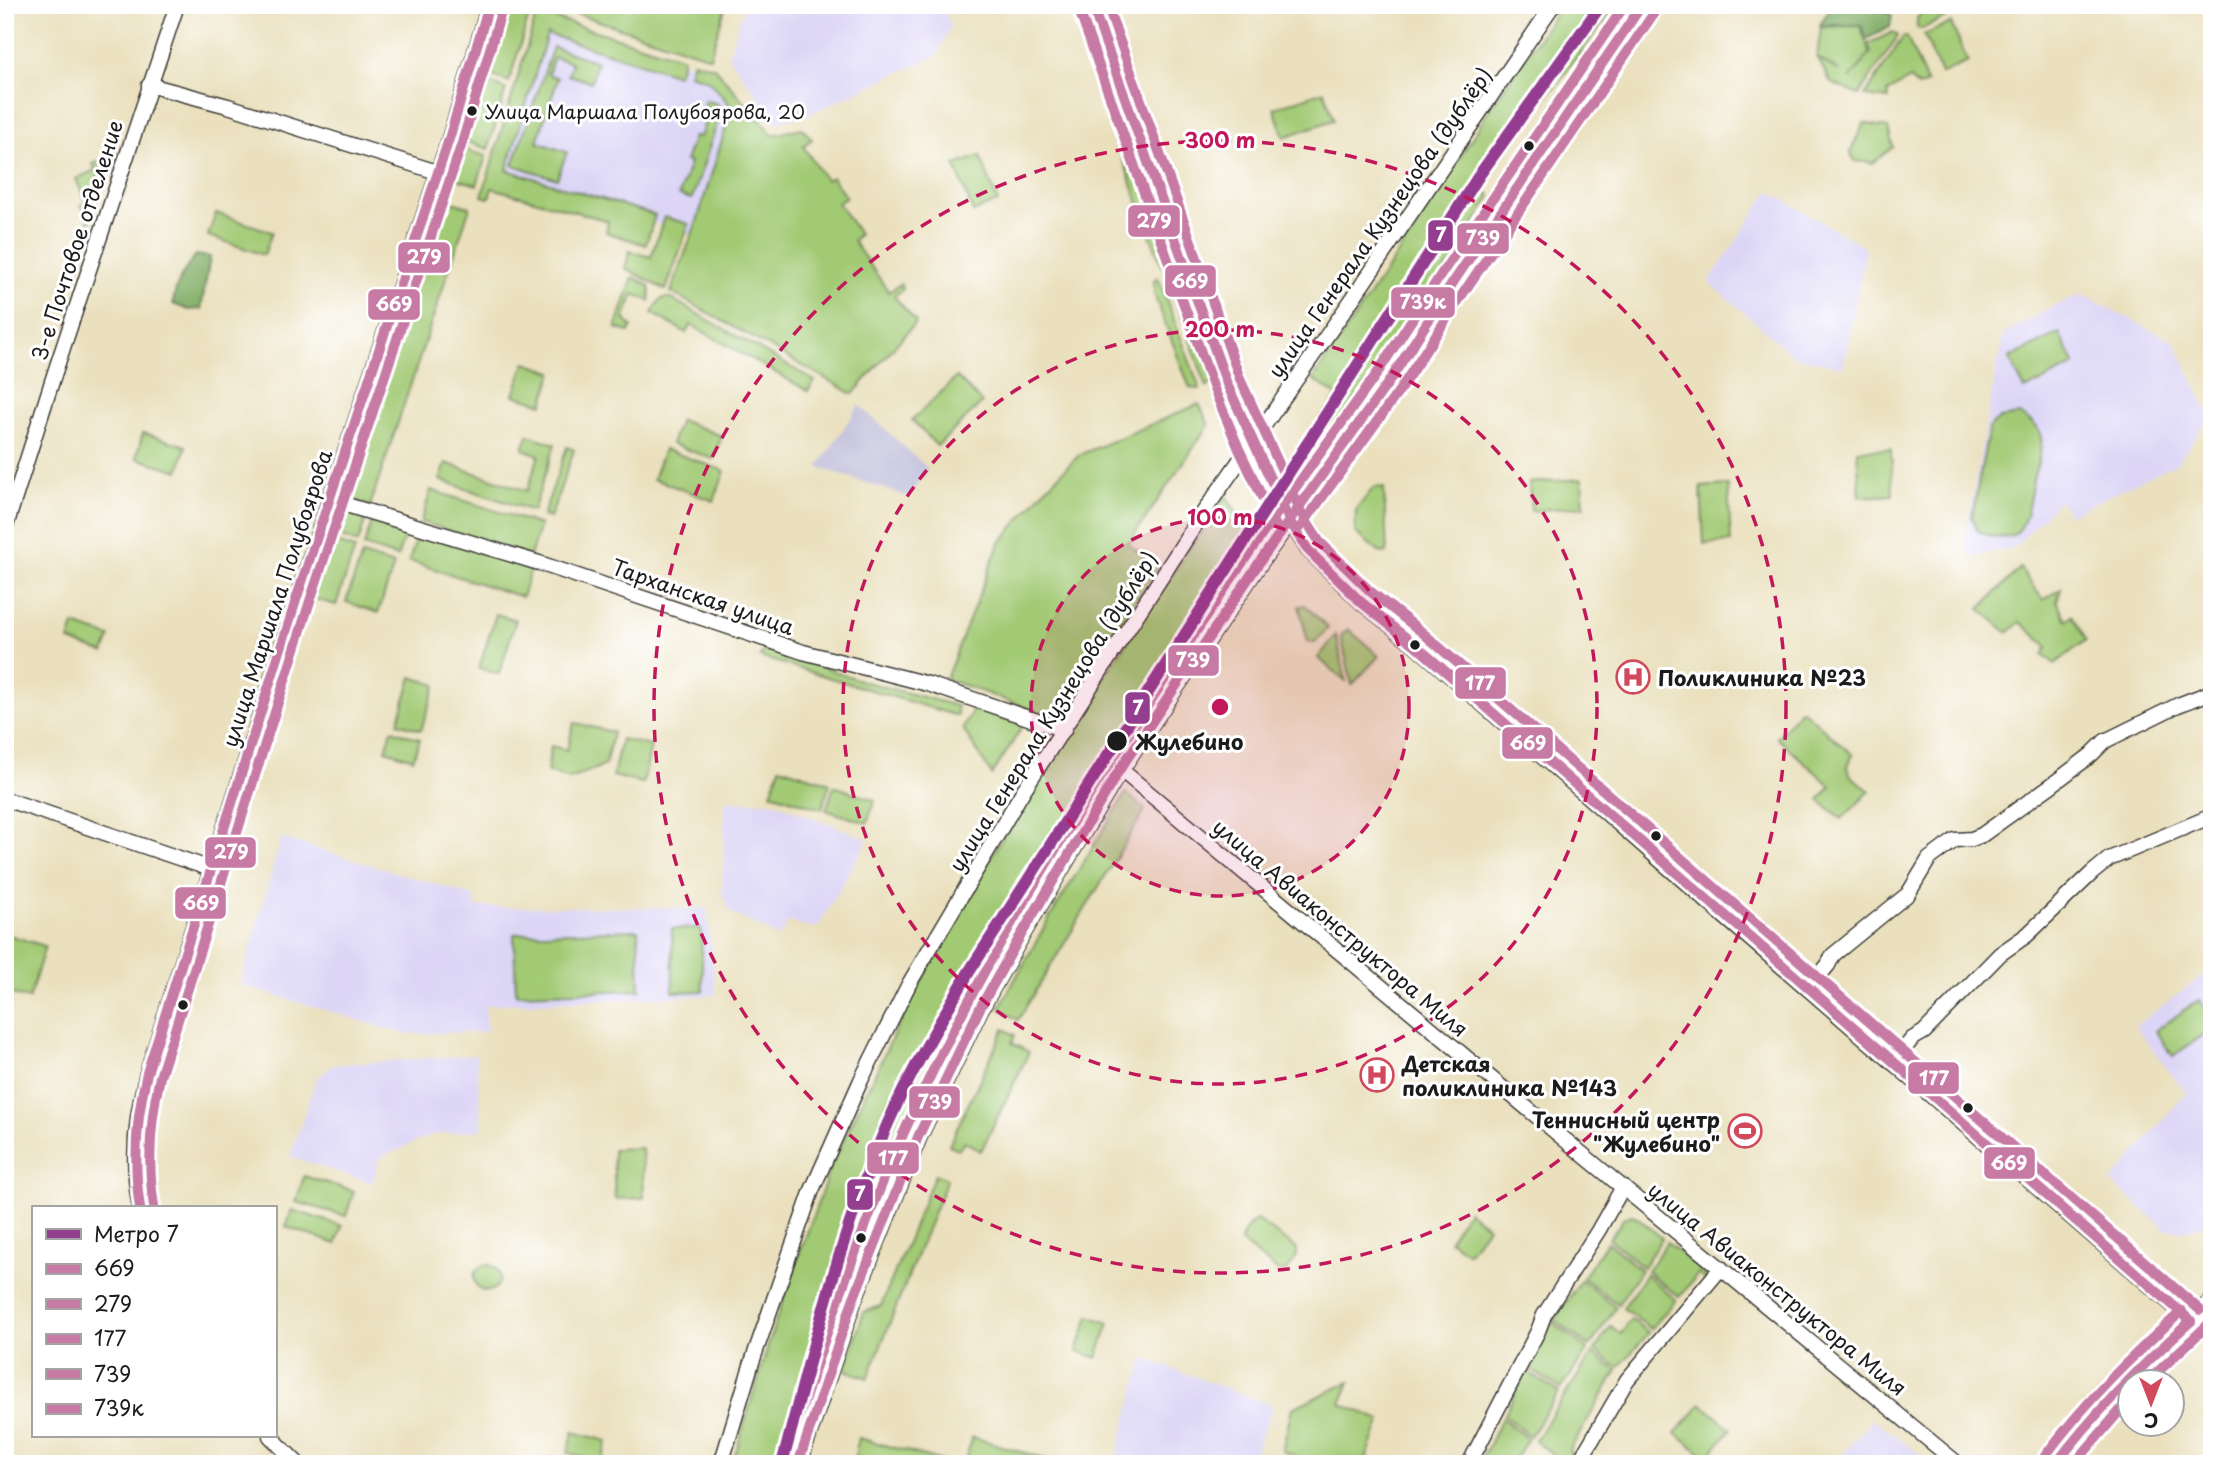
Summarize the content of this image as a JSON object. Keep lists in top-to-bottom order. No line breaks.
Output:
{"streets":{"street":["улица Генерала Кузнецова (дублёр)","3-е Почтовое отделение","Тарханская улица","улица Маршала Полубоярова","улица Авиаконструктора Миля"]},"crossings":[["улица Генерала Кузнецова (дублёр)","Тарханская улица"],["Тарханская улица","улица Маршала Полубоярова"]],"places":{"other":["Улица Маршала Полубоярова, 20","Жулебино"],"hospital":["Поликлиника №23","Детская поликлиника №143"],"sports":["Теннисный центр \"Жулебино\""]},"lines":["metro line 7","transit line 669","transit line 739","transit line 739к","transit line 279","transit line 177"],"legend":["Метро 7","669","279","177","739","739к"],"north":"bottom","rings":["300 m","200 m","100 m"]}
